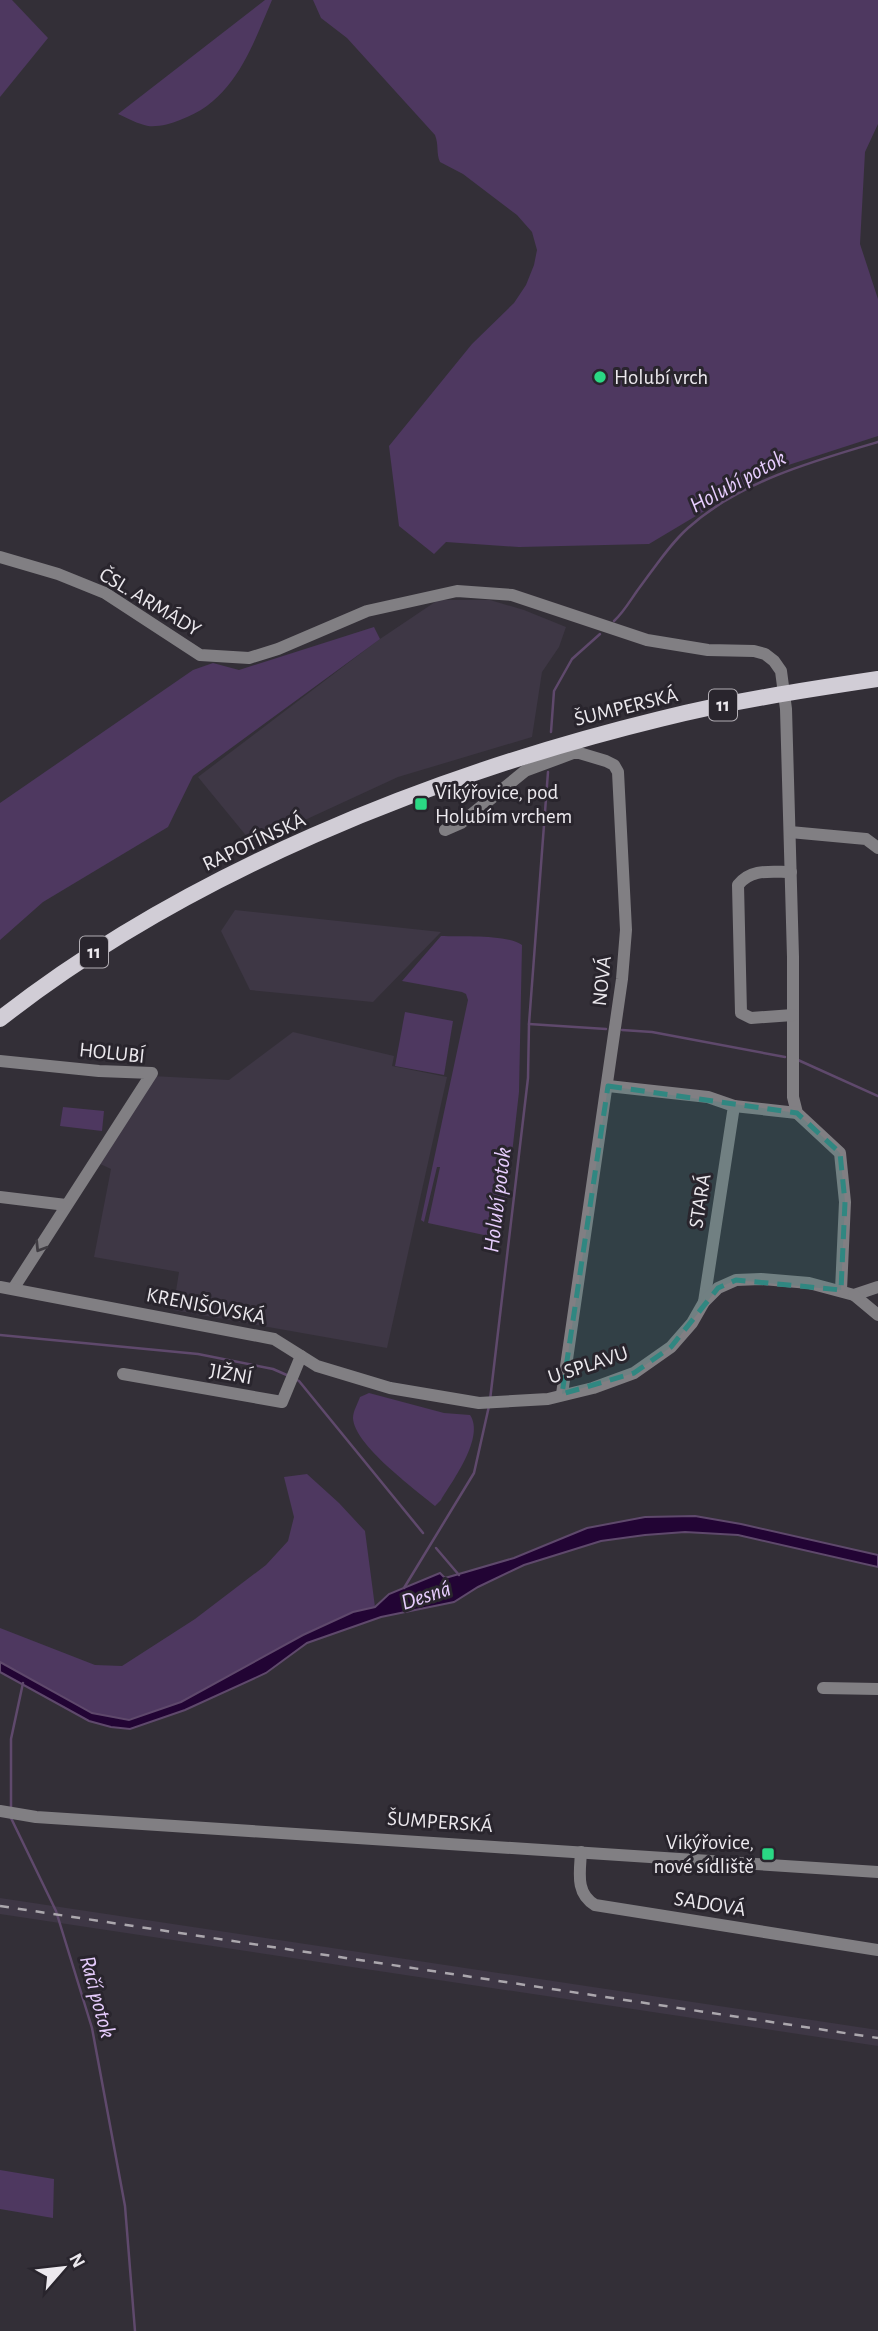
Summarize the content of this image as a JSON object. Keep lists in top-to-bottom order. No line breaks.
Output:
{"streets":{"main road":["11","ŠUMPERSKÁ","RAPOTÍNSKÁ"],"street":["ČSL. ARMÁDY","NOVÁ","HOLUBÍ","STARÁ","KRENIŠOVSKÁ","U SPLAVU","JIŽNÍ","SADOVÁ"]},"crossings":[["ČSL. ARMÁDY","ŠUMPERSKÁ"],["ŠUMPERSKÁ","RAPOTÍNSKÁ"],["ŠUMPERSKÁ","SADOVÁ"],["NOVÁ","U SPLAVU"],["STARÁ","U SPLAVU"],["KRENIŠOVSKÁ","U SPLAVU"],["KRENIŠOVSKÁ","JIŽNÍ"]],"water":["Holubí potok","Desná","Račí potok"],"places":{"other":["Holubí vrch"],"transit":["Vikýřovice, pod Holubím vrchem","Vikýřovice, nové sídliště"]},"north":"top right"}
